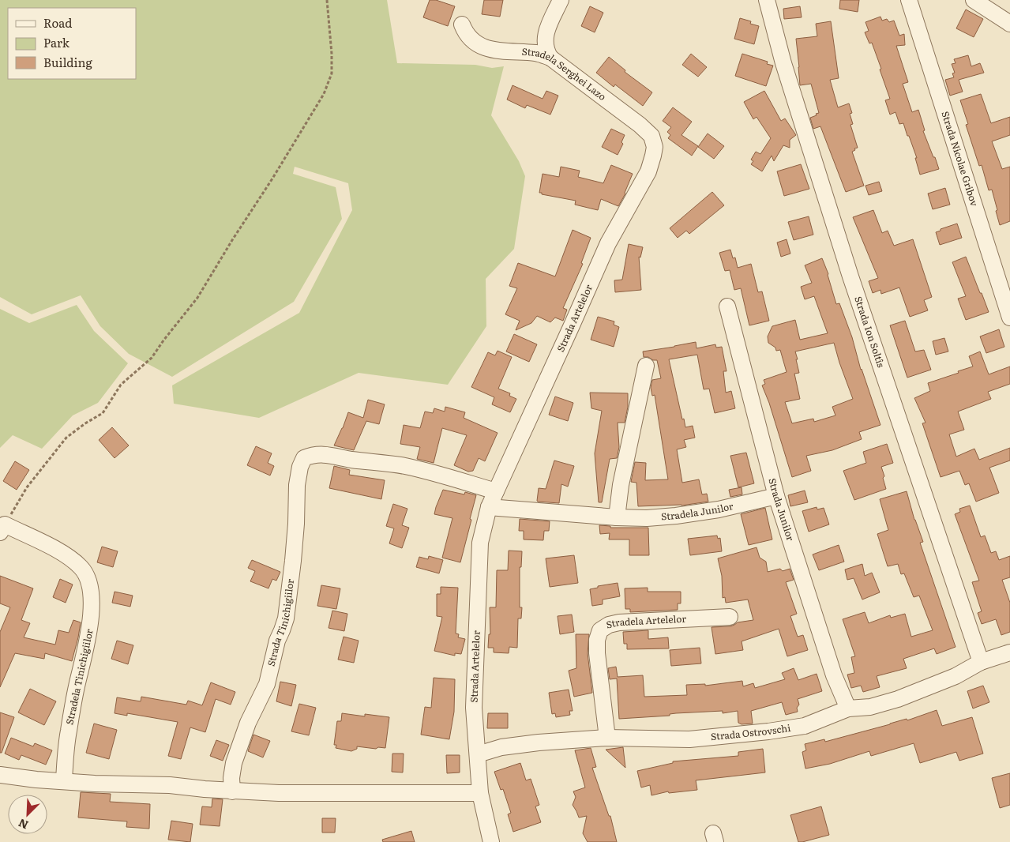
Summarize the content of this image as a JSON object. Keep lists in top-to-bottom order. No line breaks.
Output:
{"streets":{"street":["Stradela Serghei Lazo","Strada Nicolae Gribov","Strada Artelelor","Strada Ion Soltîs","Strada Junilor","Stradela Junilor","Strada Tinichigiilor","Stradela Artelelor","Stradela Tinichigiilor","Strada Ostrovschi"]},"crossings":[["Stradela Serghei Lazo","Strada Artelelor"],["Strada Artelelor","Stradela Junilor"],["Strada Artelelor","Strada Tinichigiilor"],["Strada Artelelor","Strada Ostrovschi"],["Strada Ion Soltîs","Strada Ostrovschi"],["Strada Junilor","Stradela Junilor"],["Strada Junilor","Strada Ostrovschi"],["Stradela Artelelor","Strada Ostrovschi"]],"legend":["Road","Park","Building"],"north":"bottom left"}
